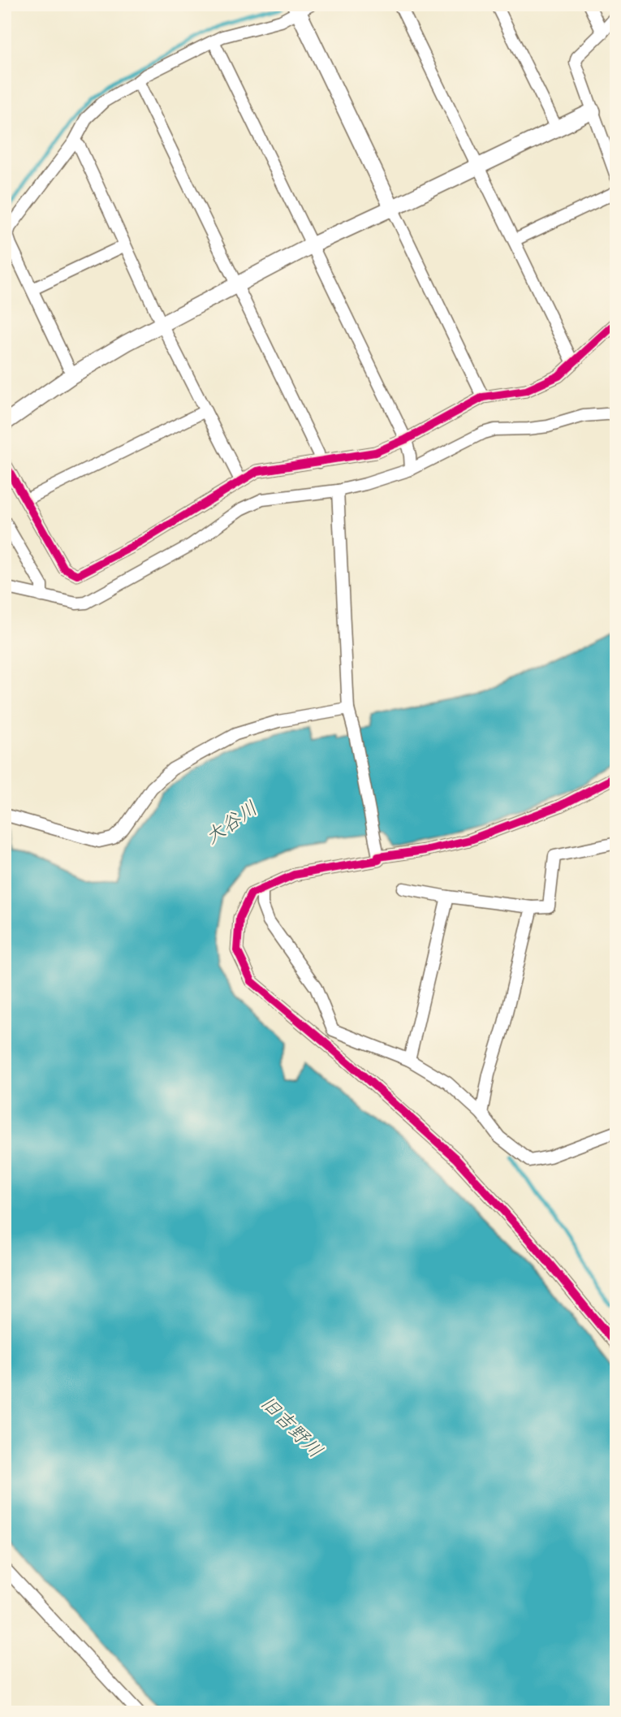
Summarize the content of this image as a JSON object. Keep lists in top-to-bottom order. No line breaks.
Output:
{"water":["大谷川","旧吉野川"]}
